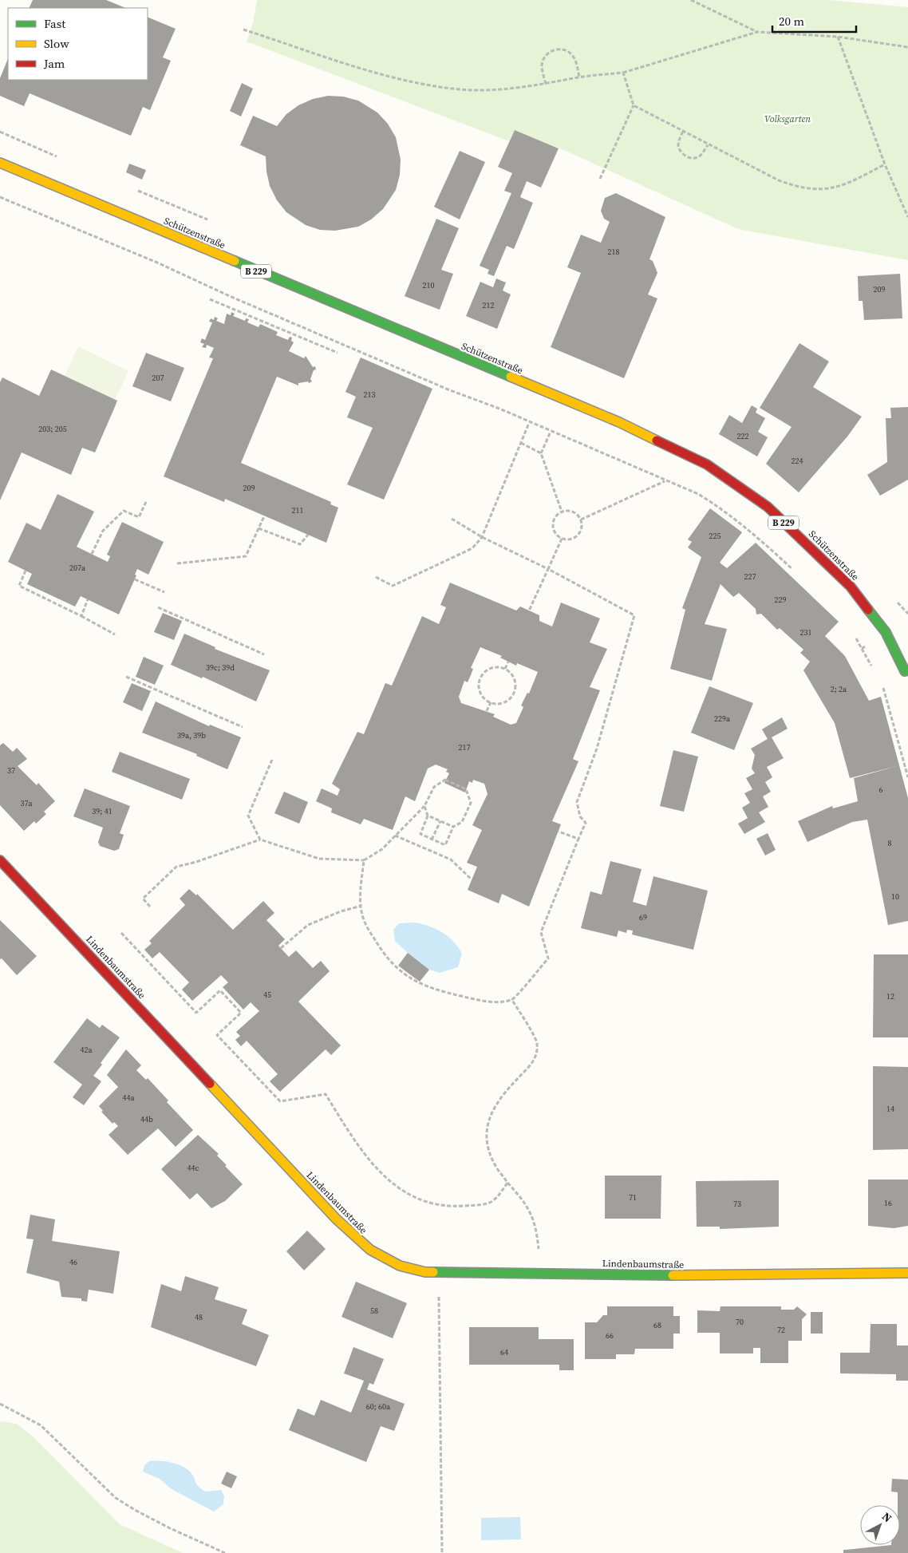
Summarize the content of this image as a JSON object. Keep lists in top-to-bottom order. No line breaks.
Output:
{"streets":{"street":["Schützenstraße","B 229","Lindenbaumstraße"]},"parks":["Volksgarten"],"house_numbers":["218","210","209","212","207","213","203; 205","222","224","209","211","225","207a","227","229","231","39c; 39d","2; 2a","229a","39a, 39b","217","37","6","37a","39; 41","8","10","69","45","12","42a","44a","14","44b","44c","71","16","73","46","58","48","70","68","72","66","64","60; 60a"],"legend":["Fast","Slow","Jam"],"scale_bar":"20 m","north":"top right"}
